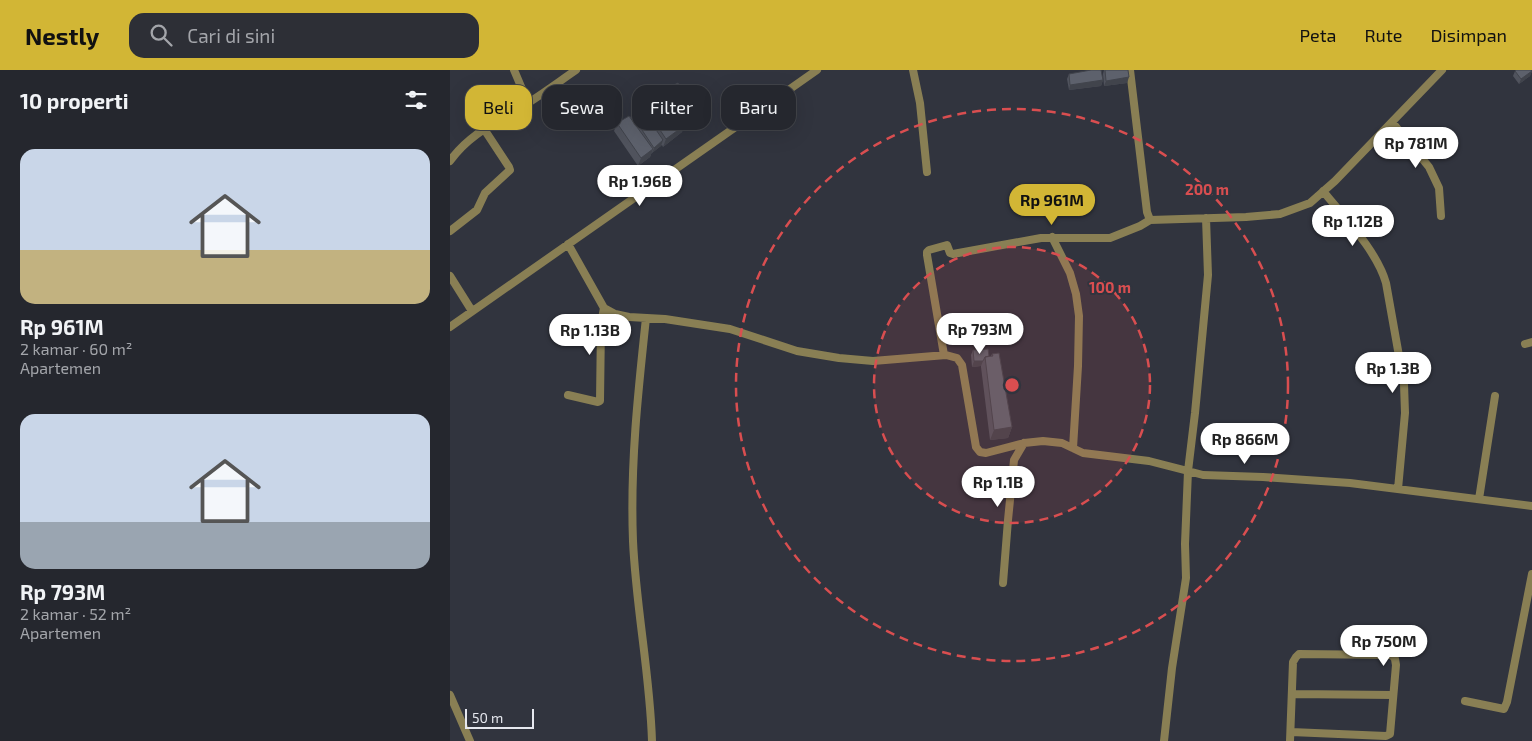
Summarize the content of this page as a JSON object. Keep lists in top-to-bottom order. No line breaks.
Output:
{"scale_bar":"50 m","page":{"header":"Nestly","search":"Cari di sini","nav":["Peta","Rute","Disimpan"],"heading":"10 properti","chip":["Beli","Sewa","Filter","Baru"],"price":["Rp 781M","Rp 1.96B","Rp 961M","Rp 1.12B","Rp 793M","Rp 1.13B","Rp 1.3B","Rp 866M","Rp 1.1B","Rp 750M"],"list":[{"name":"Rp 961M","note":"2 kamar · 60 m² · Apartemen"},{"name":"Rp 793M","note":"2 kamar · 52 m² · Apartemen"}],"scale":"50 m"},"rings":["200 m","100 m"]}
